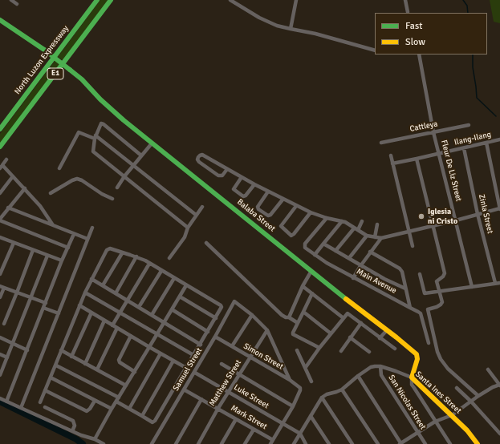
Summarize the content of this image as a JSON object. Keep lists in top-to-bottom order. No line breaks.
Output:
{"streets":{"main road":["North Luzon Expressway","E1","Balaba Street","Santa Ines Street"],"street":["Cattleya","Ilang-Ilang","Fleur De Liz Street","Zinia Street","Main Avenue","Simon Street","Samuel Street","Matthew Street","Luke Street","San Nicolas Street","Mark Street"]},"crossings":[["Cattleya","Fleur De Liz Street"],["Ilang-Ilang","Fleur De Liz Street"],["Ilang-Ilang","Zinia Street"],["Balaba Street","Santa Ines Street"],["Simon Street","Samuel Street"],["Simon Street","Matthew Street"],["Samuel Street","Luke Street"],["Samuel Street","Mark Street"],["Matthew Street","Luke Street"],["Matthew Street","Mark Street"],["Santa Ines Street","San Nicolas Street"]],"places":["Iglesia ni Cristo"],"legend":["Fast","Slow"]}
